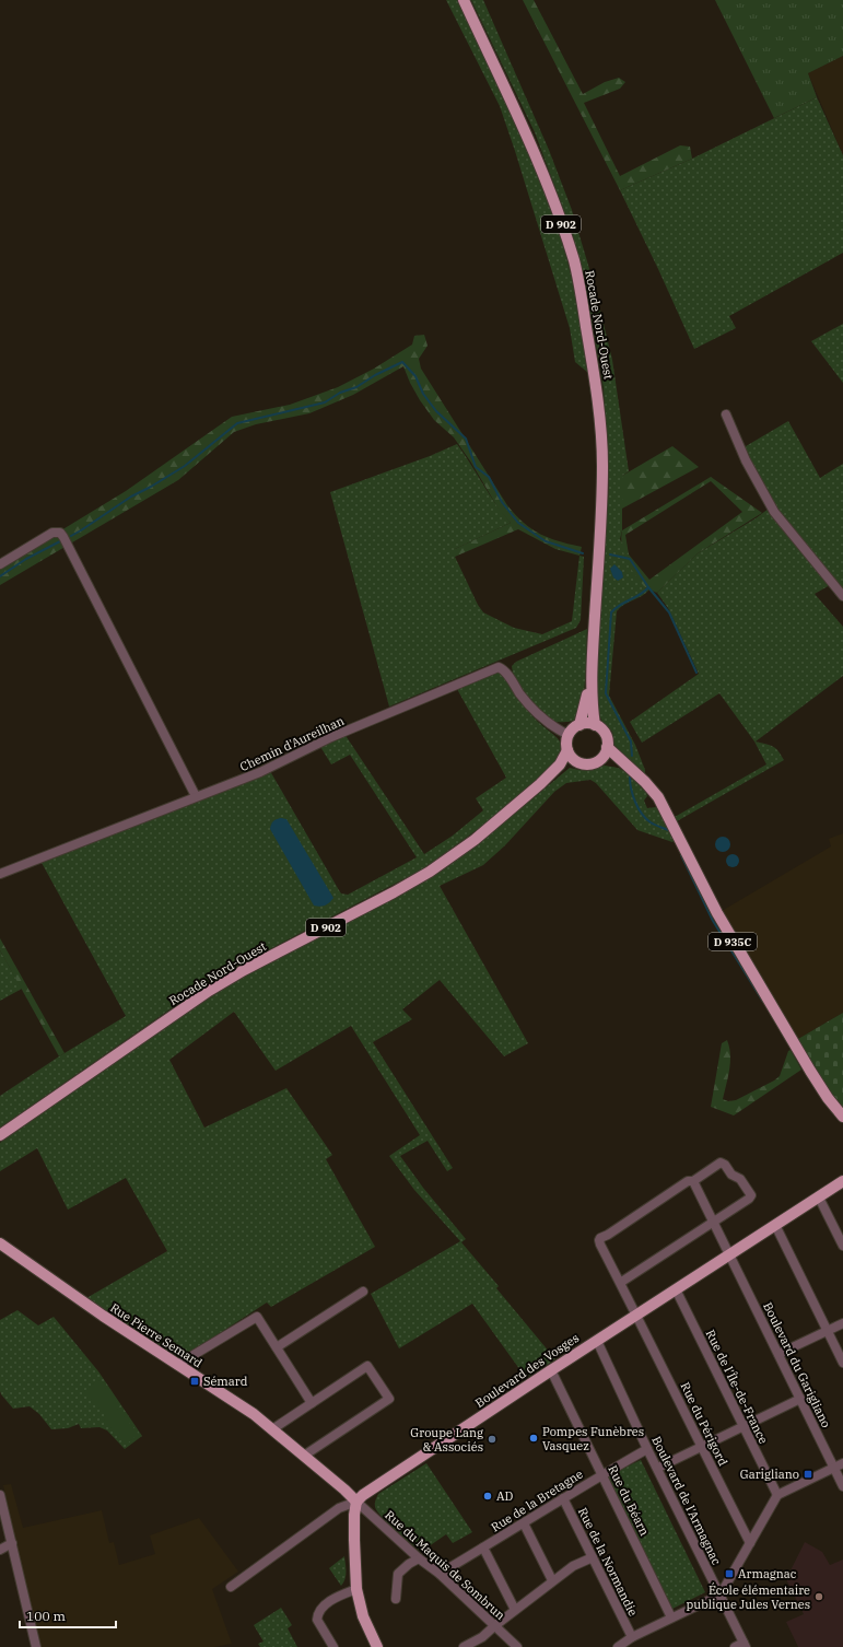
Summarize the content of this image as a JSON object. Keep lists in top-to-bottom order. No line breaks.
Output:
{"streets":{"main road":["D 902","Rocade Nord-Ouest","D 935C","Rue Pierre Semard","Boulevard des Vosges"],"street":["Chemin d'Aureilhan","Boulevard du Garigliano","Rue de l'Île-de-France","Rue du Périgord","Rue de la Bretagne","Rue du Béarn","Boulevard de l'Armagnac","Rue de la Normandie","Rue du Maquis de Sombrun"]},"crossings":[["Rocade Nord-Ouest","Chemin d'Aureilhan"],["Rocade Nord-Ouest","D 935C"],["Chemin d'Aureilhan","D 935C"],["Rue Pierre Semard","Boulevard des Vosges"],["Rue Pierre Semard","Rue du Maquis de Sombrun"],["Boulevard du Garigliano","Boulevard des Vosges"],["Boulevard du Garigliano","Rue du Périgord"],["Boulevard des Vosges","Rue de l'Île-de-France"],["Boulevard des Vosges","Rue du Périgord"],["Boulevard des Vosges","Rue du Béarn"],["Boulevard des Vosges","Boulevard de l'Armagnac"],["Boulevard des Vosges","Rue du Maquis de Sombrun"],["Rue de la Bretagne","Rue du Béarn"],["Rue de la Bretagne","Boulevard de l'Armagnac"],["Rue de la Bretagne","Rue de la Normandie"],["Rue de la Bretagne","Rue du Maquis de Sombrun"]],"places":{"transit":["Sémard","Garigliano","Armagnac"],"other":["Pompes Funèbres Vasquez","Groupe Lang & Associés","AD","École élémentaire publique Jules Vernes"]},"scale_bar":"100 m"}
